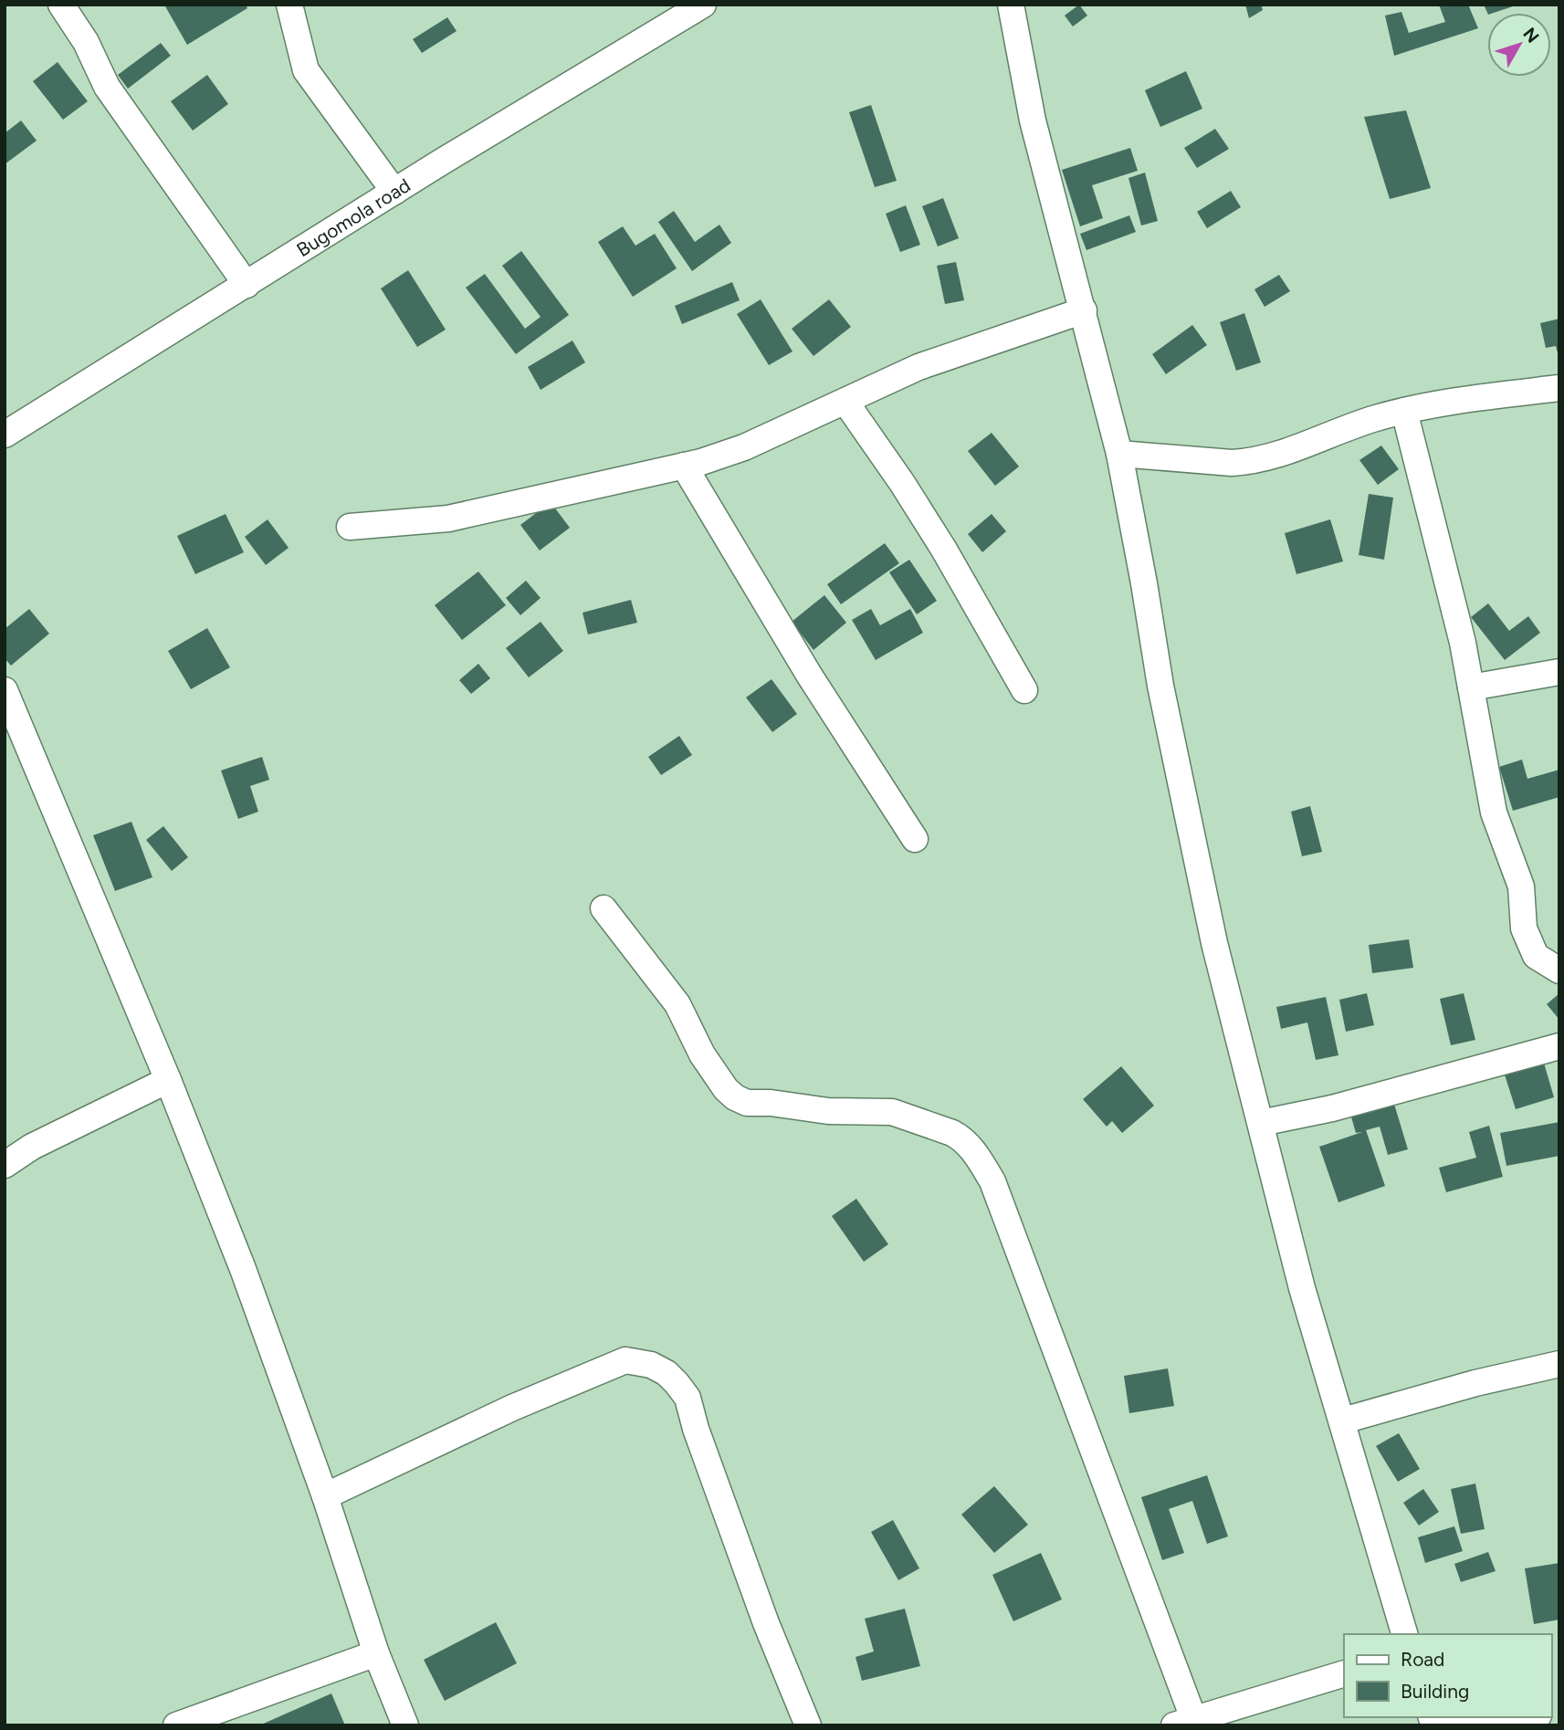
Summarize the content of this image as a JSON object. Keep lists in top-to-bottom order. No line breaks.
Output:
{"streets":{"street":["Bugomola road"]},"legend":["Road","Building"],"north":"top right"}
